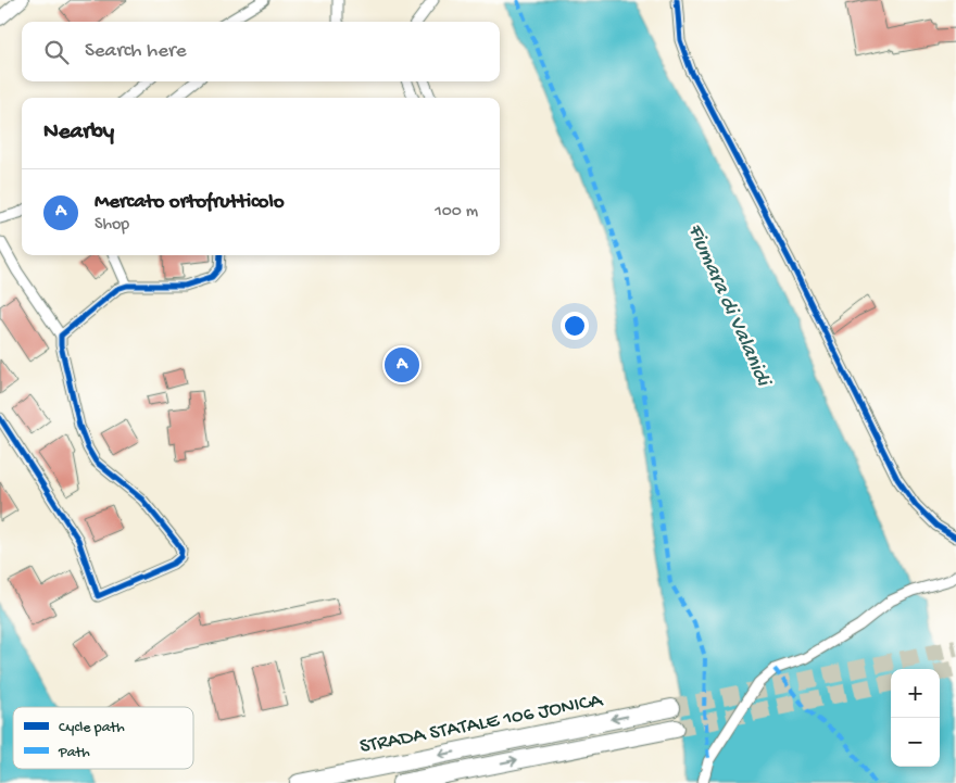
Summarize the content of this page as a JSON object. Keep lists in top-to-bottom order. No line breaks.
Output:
{"streets":{"highway":["STRADA STATALE 106 JONICA"]},"water":["Fiumara di Valanidi"],"legend":["Cycle path","Path"],"page":{"search":"Search here","heading":"Nearby","list":[{"mark":"A","name":"Mercato ortofrutticolo","note":"Shop","value":"100 m"}],"pins":"A","map_buttons":["+","−"]}}
